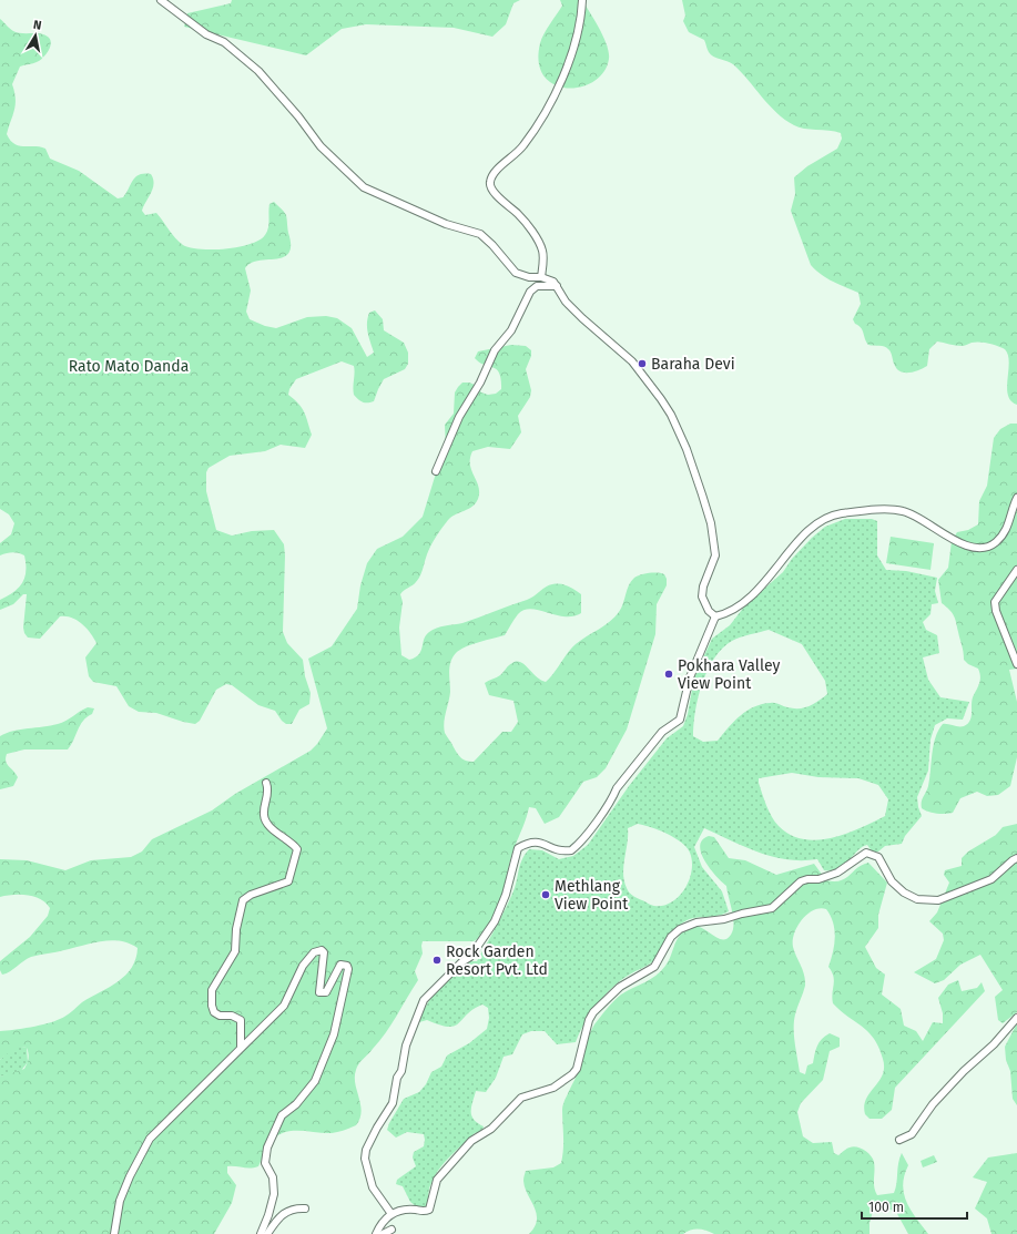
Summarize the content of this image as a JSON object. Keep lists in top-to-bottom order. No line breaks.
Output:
{"parks":["Rato Mato Danda"],"places":["Baraha Devi","Pokhara Valley View Point","Methlang View Point","Rock Garden Resort Pvt. Ltd"],"scale_bar":"100 m","north":"top"}
